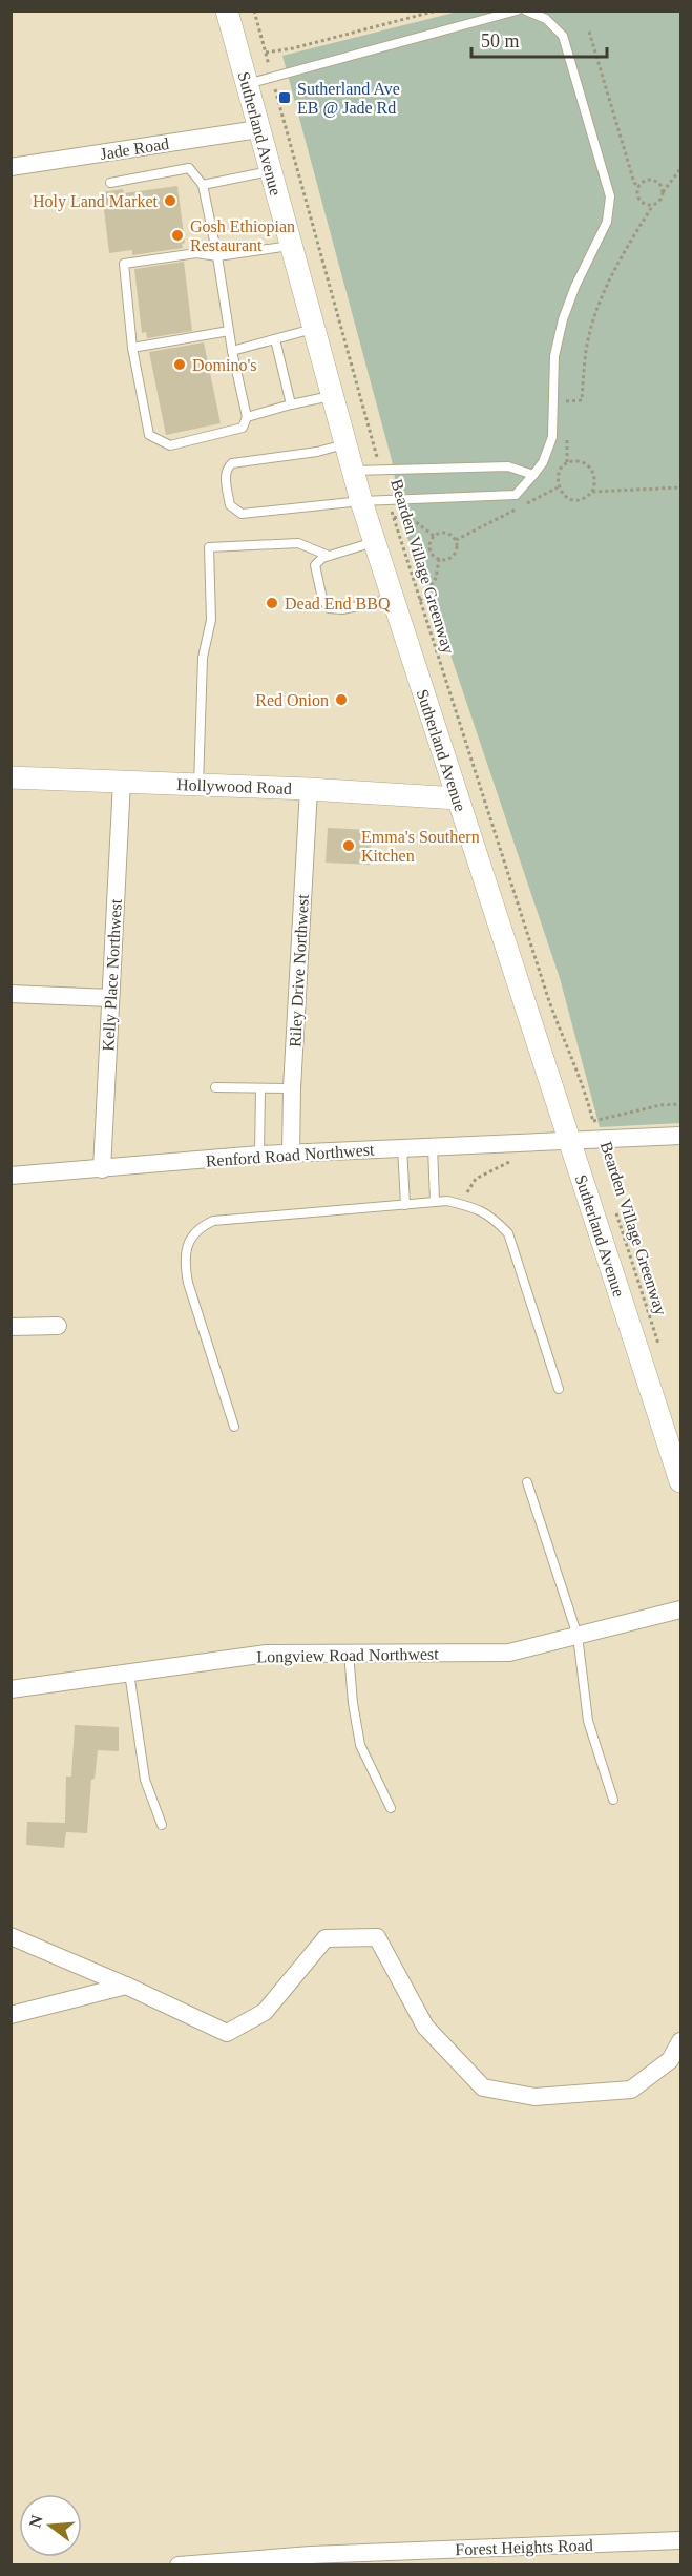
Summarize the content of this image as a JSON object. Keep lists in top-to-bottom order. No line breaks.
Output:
{"streets":{"street":["Sutherland Avenue","Jade Road","Hollywood Road","Riley Drive Northwest","Kelly Place Northwest","Renford Road Northwest","Longview Road Northwest","Forest Heights Road"],"path":["Bearden Village Greenway"]},"crossings":[["Sutherland Avenue","Jade Road"],["Sutherland Avenue","Bearden Village Greenway"],["Sutherland Avenue","Hollywood Road"],["Sutherland Avenue","Renford Road Northwest"],["Bearden Village Greenway","Renford Road Northwest"],["Hollywood Road","Riley Drive Northwest"],["Hollywood Road","Kelly Place Northwest"],["Riley Drive Northwest","Renford Road Northwest"],["Kelly Place Northwest","Renford Road Northwest"]],"places":{"transit":["Sutherland Ave EB @ Jade Rd"],"other":["Holy Land Market","Gosh Ethiopian Restaurant","Domino's","Dead End BBQ","Red Onion","Emma's Southern Kitchen"]},"scale_bar":"50 m","north":"left"}
